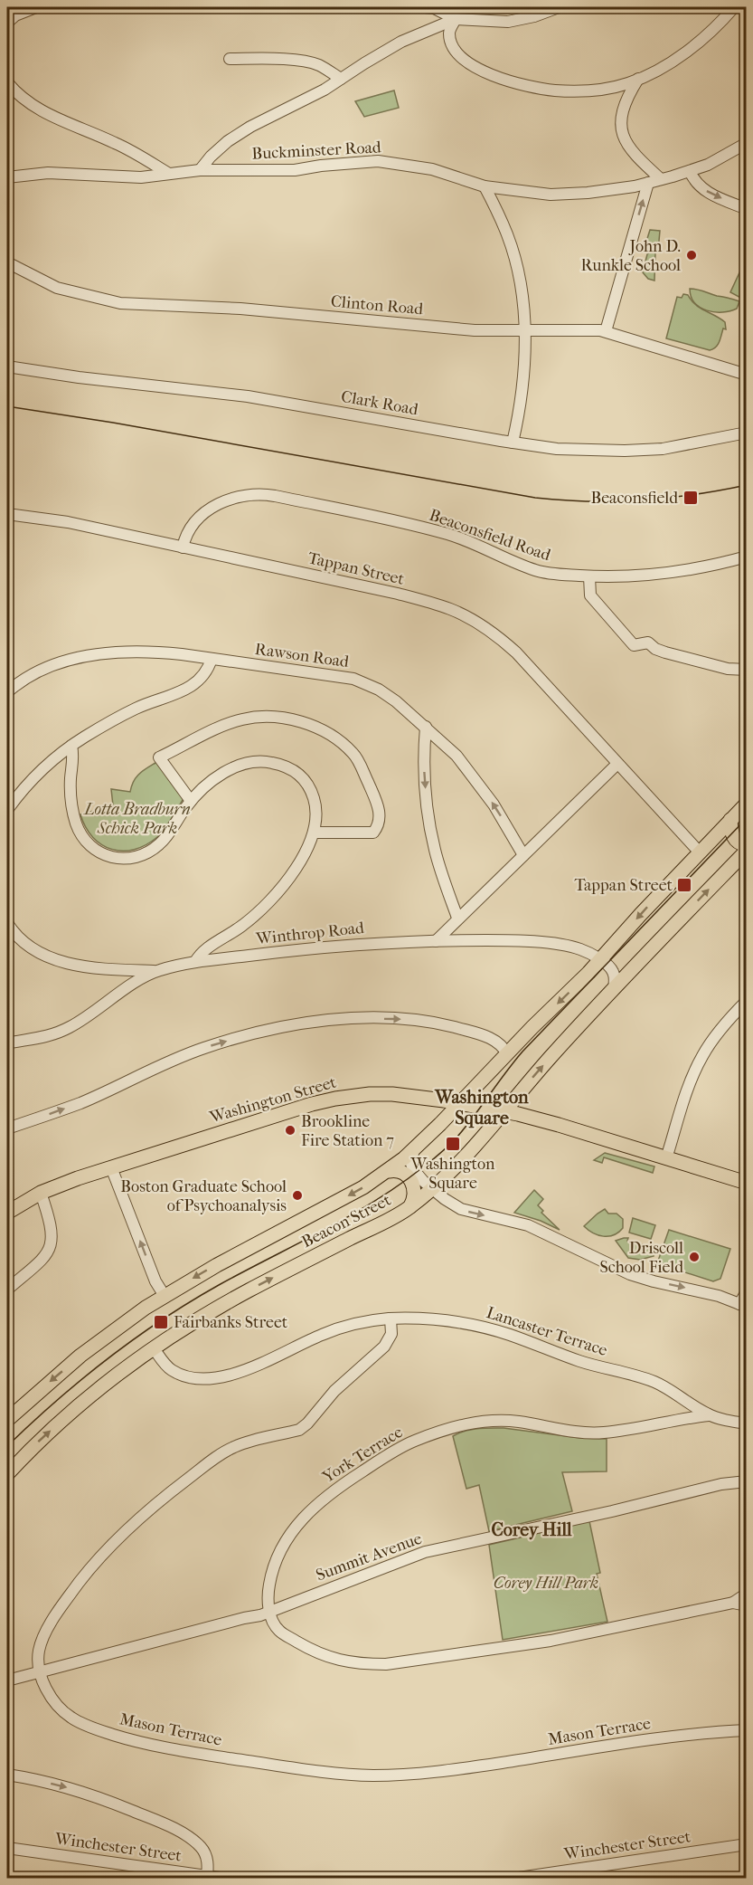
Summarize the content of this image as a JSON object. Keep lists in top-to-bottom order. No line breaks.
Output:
{"streets":{"main road":["Washington Street","Beacon Street"],"street":["Buckminster Road","Clinton Road","Clark Road","Beaconsfield Road","Tappan Street","Rawson Road","Winthrop Road","Lancaster Terrace","York Terrace","Summit Avenue","Mason Terrace","Winchester Street"]},"crossings":[["Beaconsfield Road","Tappan Street"],["Tappan Street","Beacon Street"],["Winthrop Road","Beacon Street"],["Washington Street","Beacon Street"],["Beacon Street","Lancaster Terrace"],["Lancaster Terrace","York Terrace"],["Lancaster Terrace","Mason Terrace"],["York Terrace","Summit Avenue"],["Summit Avenue","Mason Terrace"]],"districts":["Washington Square","Corey Hill"],"parks":["Lotta Bradburn Schick Park","Corey Hill Park"],"places":{"other":["John D. Runkle School","Brookline Fire Station 7","Boston Graduate School of Psychoanalysis","Driscoll School Field"],"transit":["Beaconsfield","Tappan Street","Washington Square","Fairbanks Street"]}}
